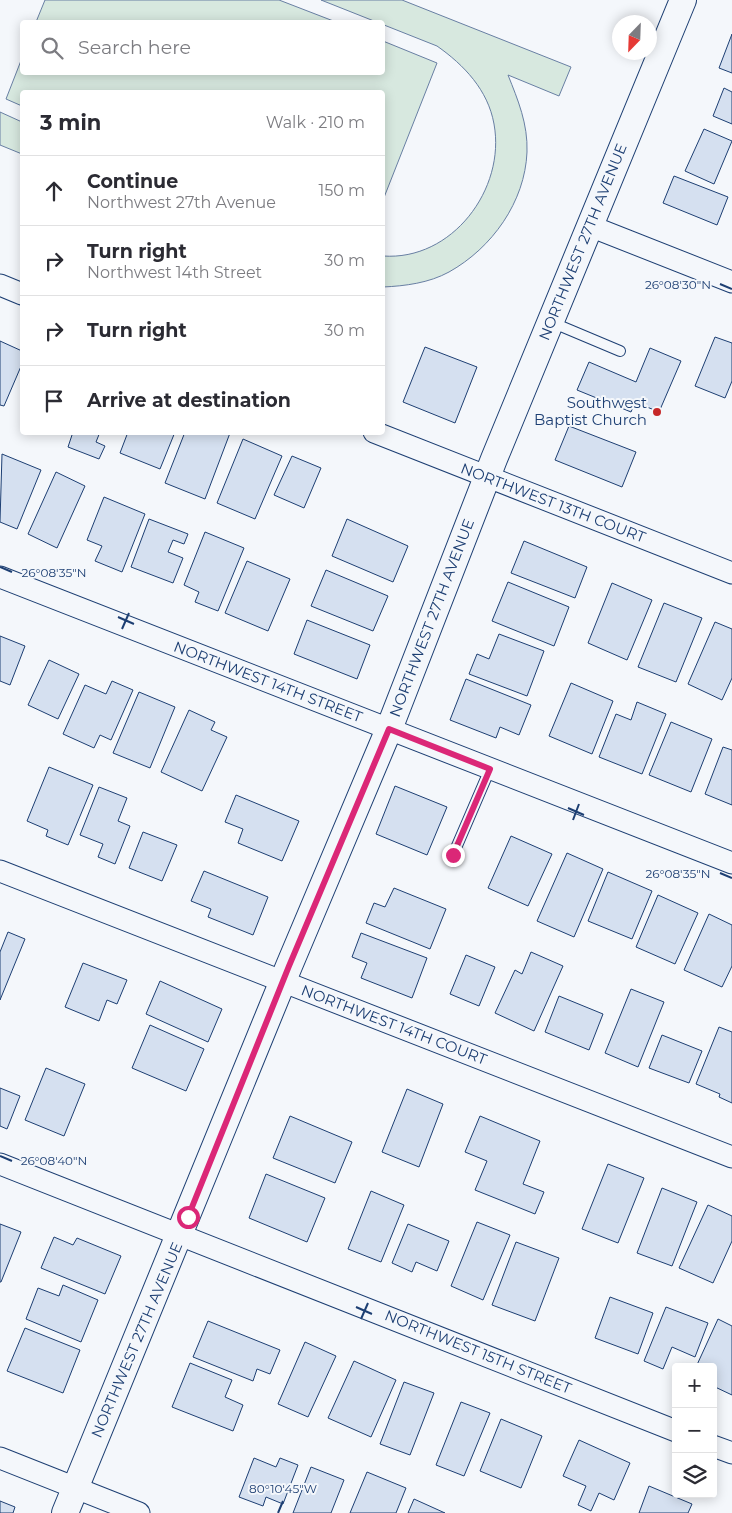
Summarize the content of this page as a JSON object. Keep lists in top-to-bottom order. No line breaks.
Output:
{"streets":{"street":["NORTHWEST 27TH AVENUE","NORTHWEST 13TH COURT","NORTHWEST 14TH STREET","NORTHWEST 14TH COURT","NORTHWEST 15TH STREET"]},"crossings":[["NORTHWEST 27TH AVENUE","NORTHWEST 13TH COURT"],["NORTHWEST 27TH AVENUE","NORTHWEST 14TH STREET"],["NORTHWEST 27TH AVENUE","NORTHWEST 14TH COURT"],["NORTHWEST 27TH AVENUE","NORTHWEST 15TH STREET"]],"places":["Southwest Baptist Church"],"north":"bottom left","page":{"search":"Search here","heading":["3 min","Walk · 210 m"],"list":[["Continue","Northwest 27th Avenue","150 m"],["Turn right","Northwest 14th Street","30 m"],["Turn right","30 m"],"Arrive at destination"],"map_buttons":["+","−"]},"coordinates":["26°08'30\"N","26°08'35\"N","26°08'40\"N","80°10'45\"W"]}
